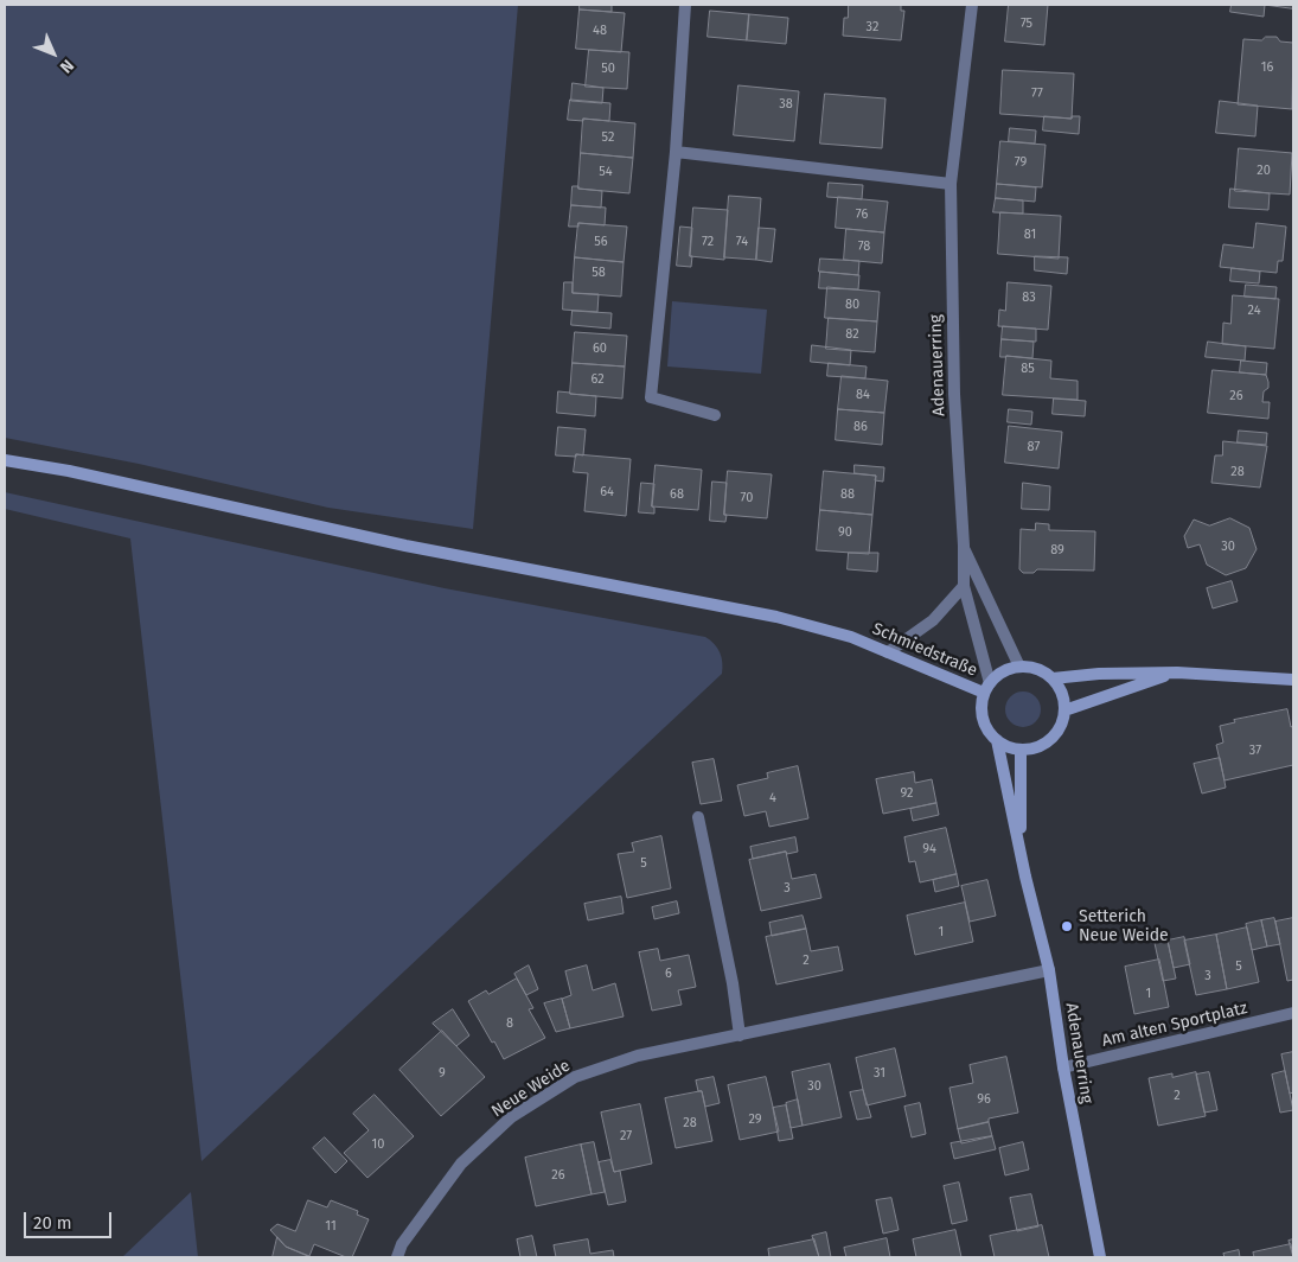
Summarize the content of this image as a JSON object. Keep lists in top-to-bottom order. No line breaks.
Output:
{"streets":{"street":["Adenauerring","Schmiedstraße","Am alten Sportplatz","Neue Weide"]},"crossings":[["Adenauerring","Schmiedstraße"],["Adenauerring","Am alten Sportplatz"],["Adenauerring","Neue Weide"]],"places":["Setterich Neue Weide"],"house_numbers":["75","32","48","16","50","77","38","52","79","20","54","76","81","56","72","74","78","58","83","80","24","82","60","85","62","84","26","86","87","28","64","68","88","70","90","30","89","37","92","4","94","5","3","1","2","5","6","3","1","8","9","31","30","2","96","29","28","27","10","26","11"],"scale_bar":"20 m","north":"bottom right"}
